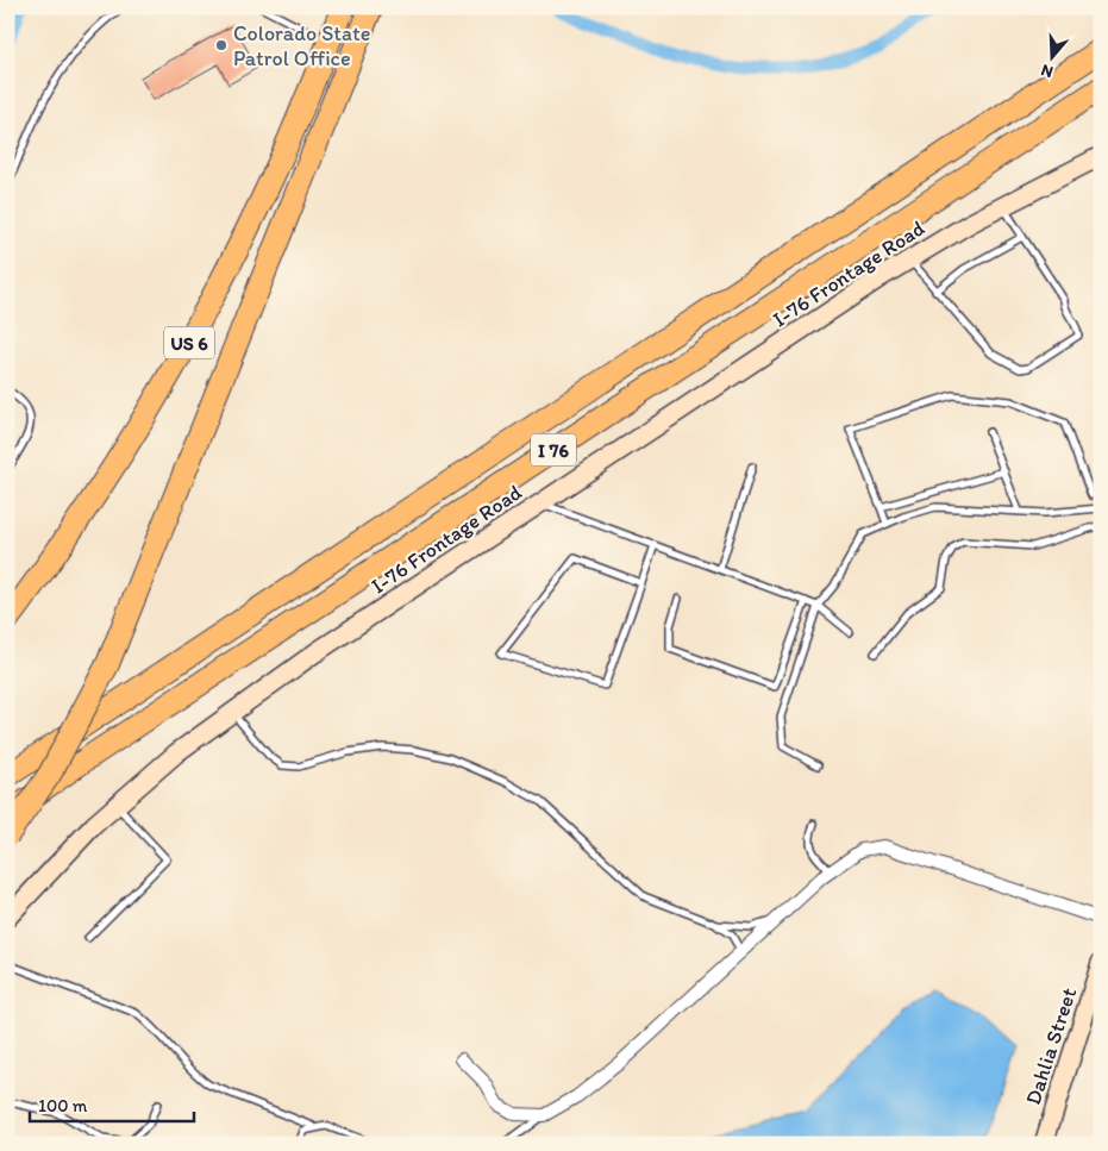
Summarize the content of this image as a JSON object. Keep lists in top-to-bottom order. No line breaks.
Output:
{"streets":{"highway":["US 6","I 76"],"street":["I-76 Frontage Road","Dahlia Street"]},"places":["Colorado State Patrol Office"],"scale_bar":"100 m","north":"bottom"}
